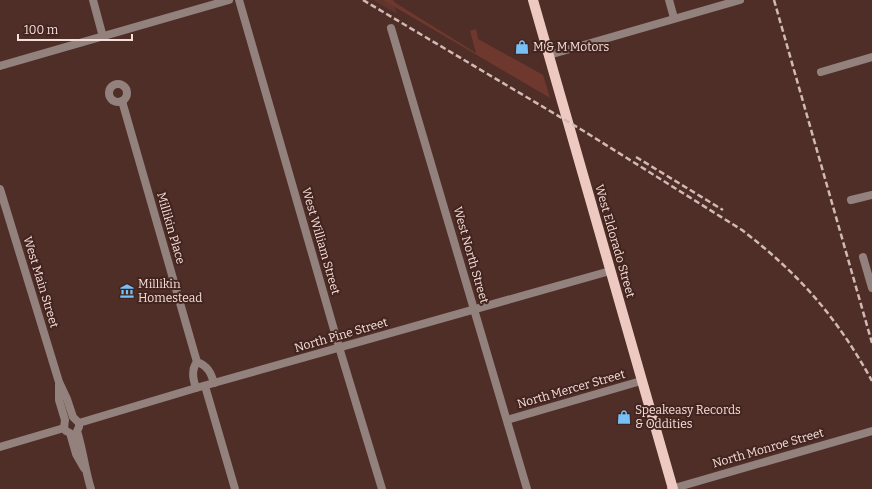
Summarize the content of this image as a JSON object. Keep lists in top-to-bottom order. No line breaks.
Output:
{"streets":{"main road":["West Eldorado Street"],"street":["Millikin Place","West William Street","West North Street","West Main Street","North Pine Street","North Mercer Street","North Monroe Street"]},"crossings":[["Millikin Place","North Pine Street"],["West William Street","North Pine Street"],["West Eldorado Street","North Pine Street"],["West Eldorado Street","North Mercer Street"],["West Eldorado Street","North Monroe Street"],["West North Street","North Pine Street"],["West North Street","North Mercer Street"],["West Main Street","North Pine Street"]],"places":{"shop":["M & M Motors","Speakeasy Records & Oddities"],"museum":["Millikin Homestead"]},"scale_bar":"100 m"}
